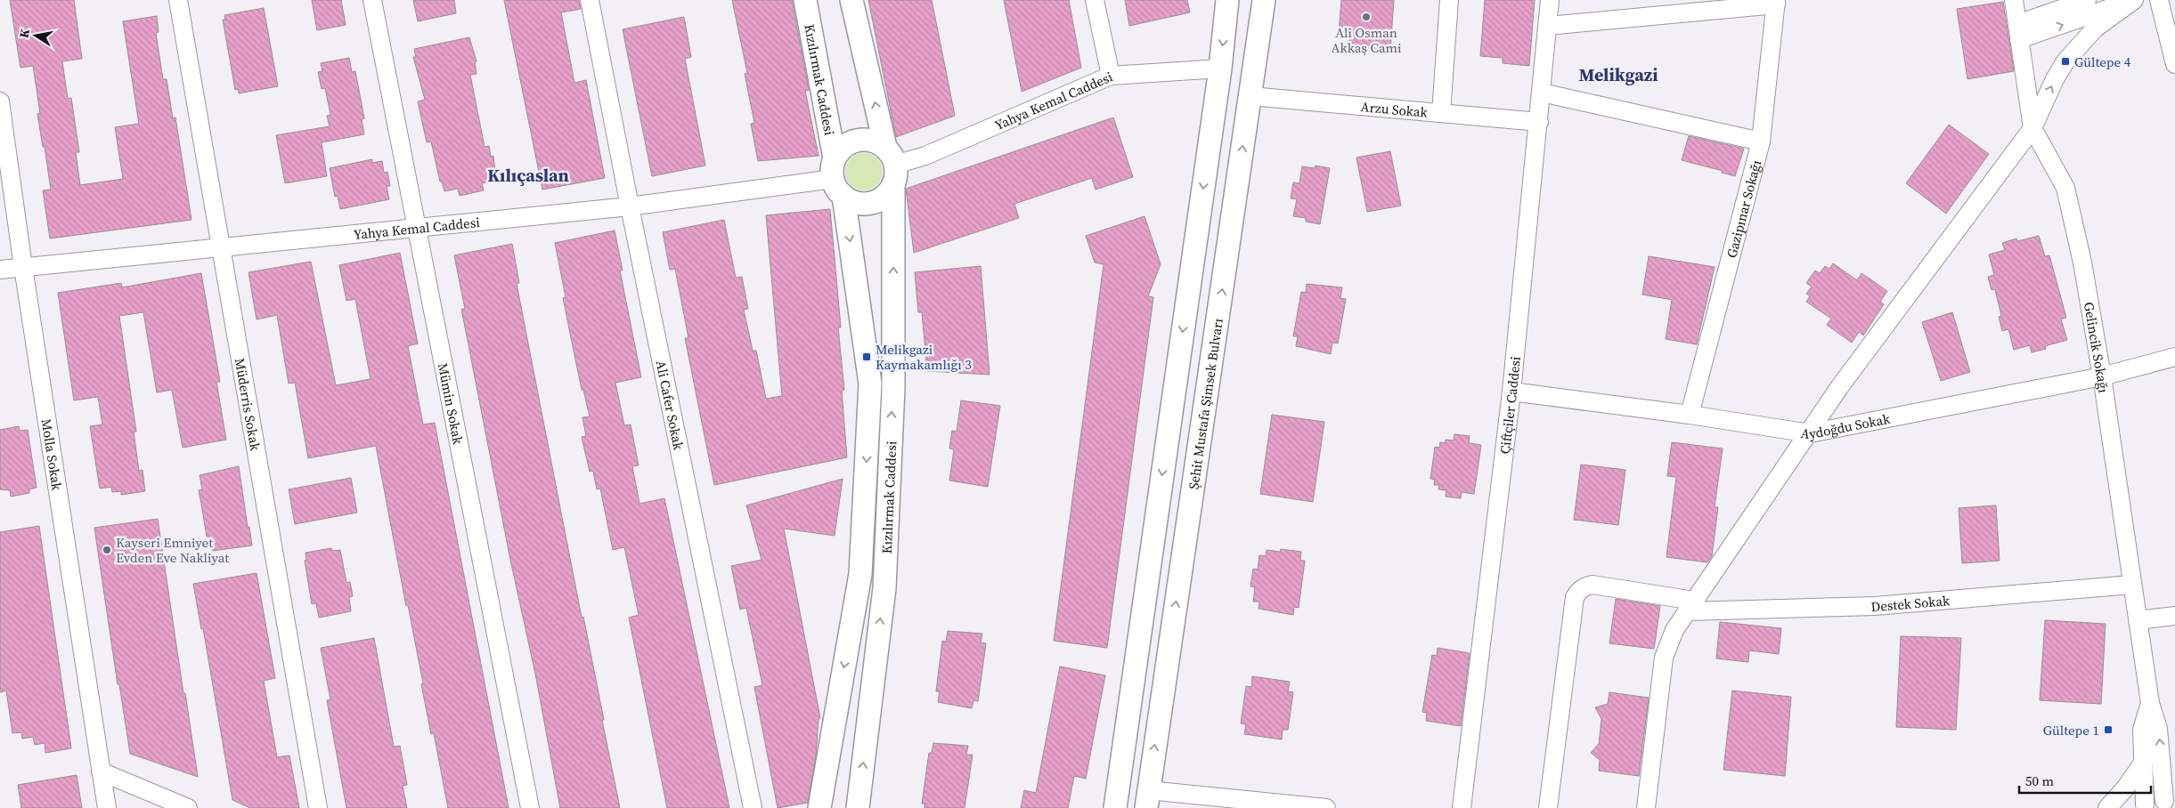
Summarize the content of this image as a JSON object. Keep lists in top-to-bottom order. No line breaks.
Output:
{"streets":{"main road":["Kızılırmak Caddesi","Şehit Mustafa Şimsek Bulvarı"],"street":["Yahya Kemal Caddesi","Arzu Sokak","Gazipınar Sokağı","Gelincik Sokağı","Müderris Sokak","Mümin Sokak","Ali Cafer Sokak","Çiftçiler Caddesi","Aydoğdu Sokak","Molla Sokak","Destek Sokak"]},"crossings":[["Kızılırmak Caddesi","Yahya Kemal Caddesi"],["Yahya Kemal Caddesi","Müderris Sokak"],["Yahya Kemal Caddesi","Mümin Sokak"],["Yahya Kemal Caddesi","Ali Cafer Sokak"],["Yahya Kemal Caddesi","Molla Sokak"],["Arzu Sokak","Şehit Mustafa Şimsek Bulvarı"],["Arzu Sokak","Çiftçiler Caddesi"],["Gazipınar Sokağı","Aydoğdu Sokak"],["Gelincik Sokağı","Aydoğdu Sokak"],["Gelincik Sokağı","Destek Sokak"],["Çiftçiler Caddesi","Aydoğdu Sokak"]],"districts":["Melikgazi","Kılıçaslan"],"places":{"other":["Ali Osman Akkaş Cami","Kayseri Emniyet Evden Eve Nakliyat"],"transit":["Gültepe 4","Melikgazi Kaymakamlığı 3","Gültepe 1"]},"scale_bar":"50 m","north":"left"}
